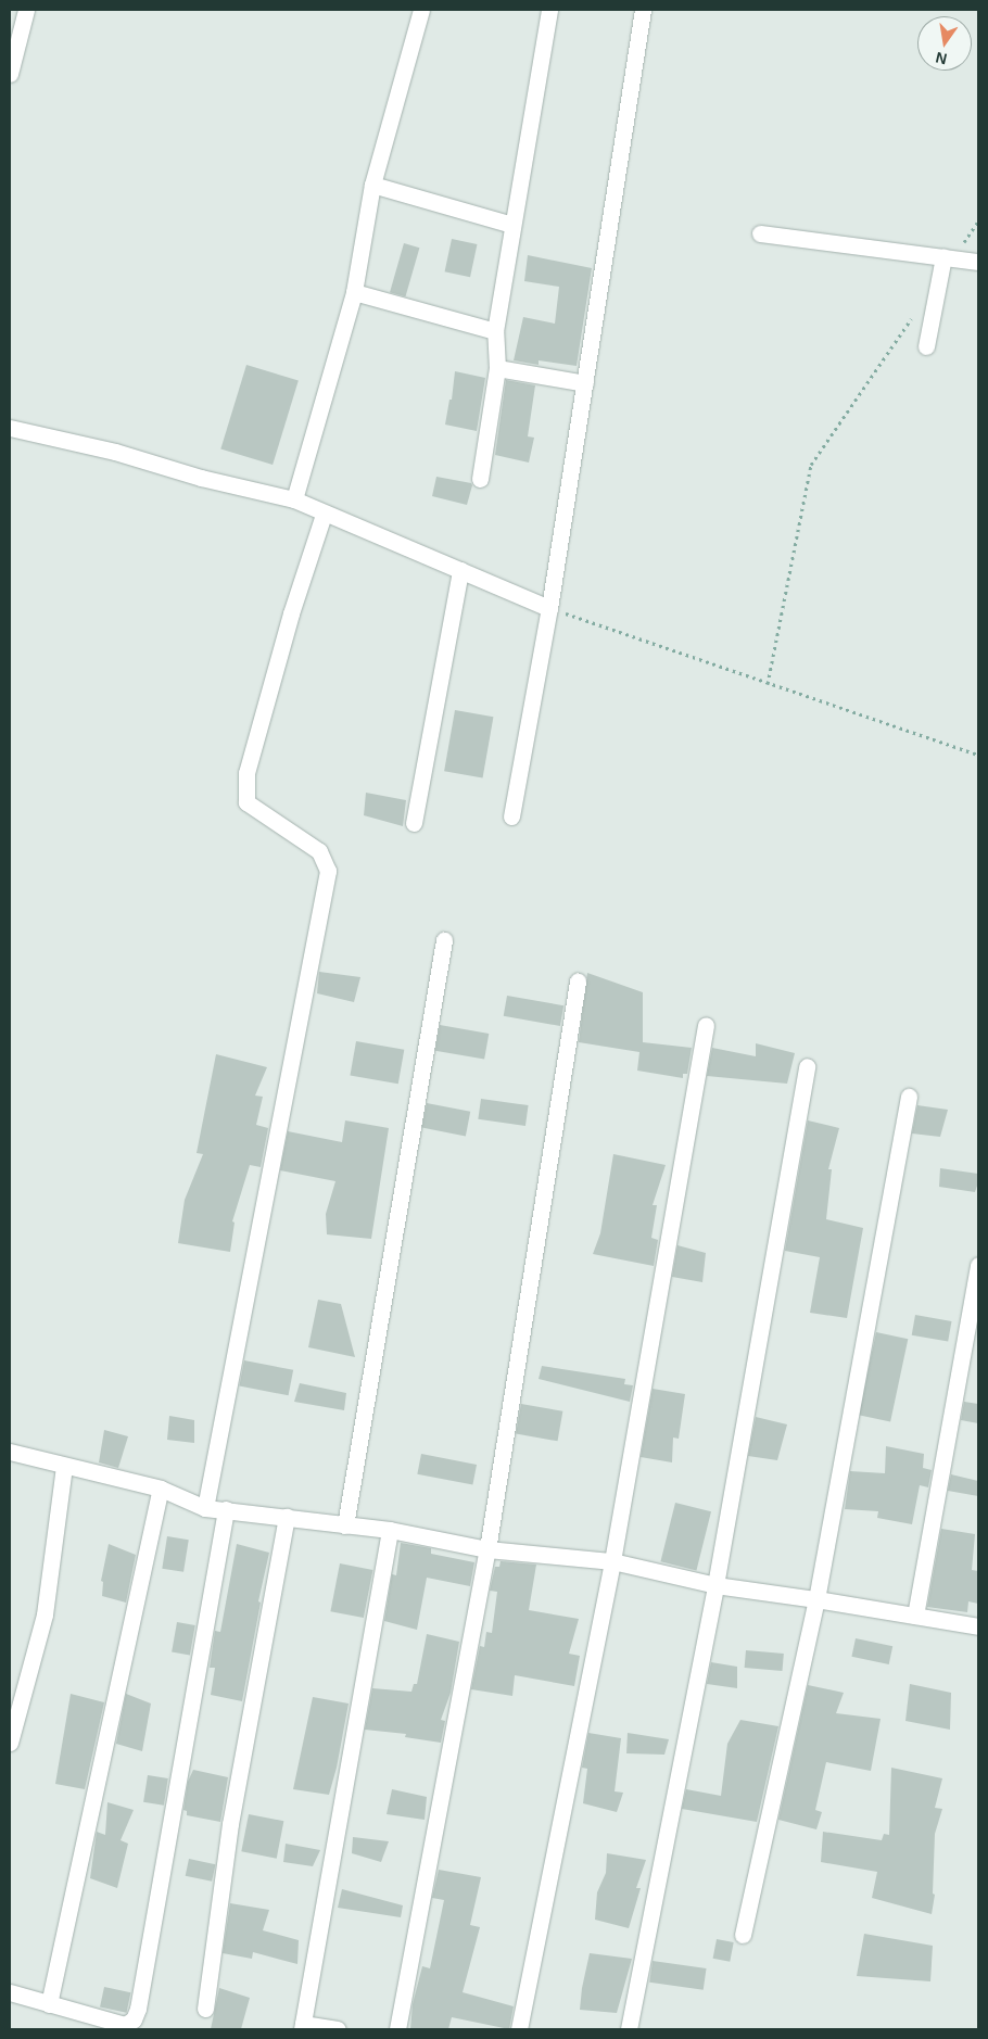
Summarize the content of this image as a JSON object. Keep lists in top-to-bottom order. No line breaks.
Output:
{"north":"bottom"}
